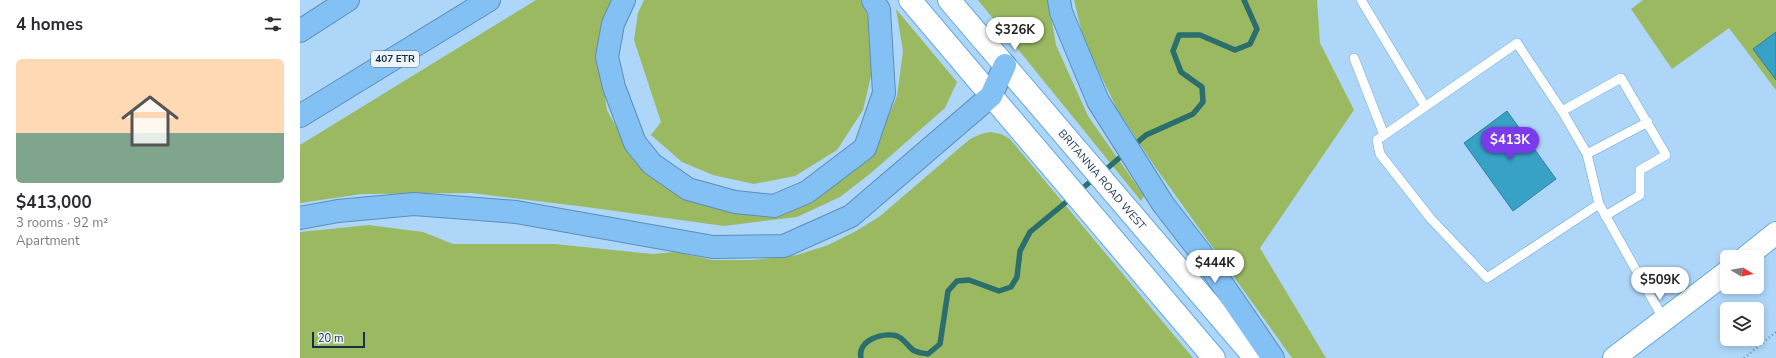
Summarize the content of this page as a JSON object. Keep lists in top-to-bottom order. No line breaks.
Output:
{"streets":{"highway":["407 ETR"],"main road":["BRITANNIA ROAD WEST"]},"scale_bar":"20 m","north":"right","page":{"heading":"4 homes","price":["$326K","$413K","$444K","$509K"],"list":[{"name":"$413,000","note":"3 rooms · 92 m² · Apartment"}],"scale":"20 m"}}
